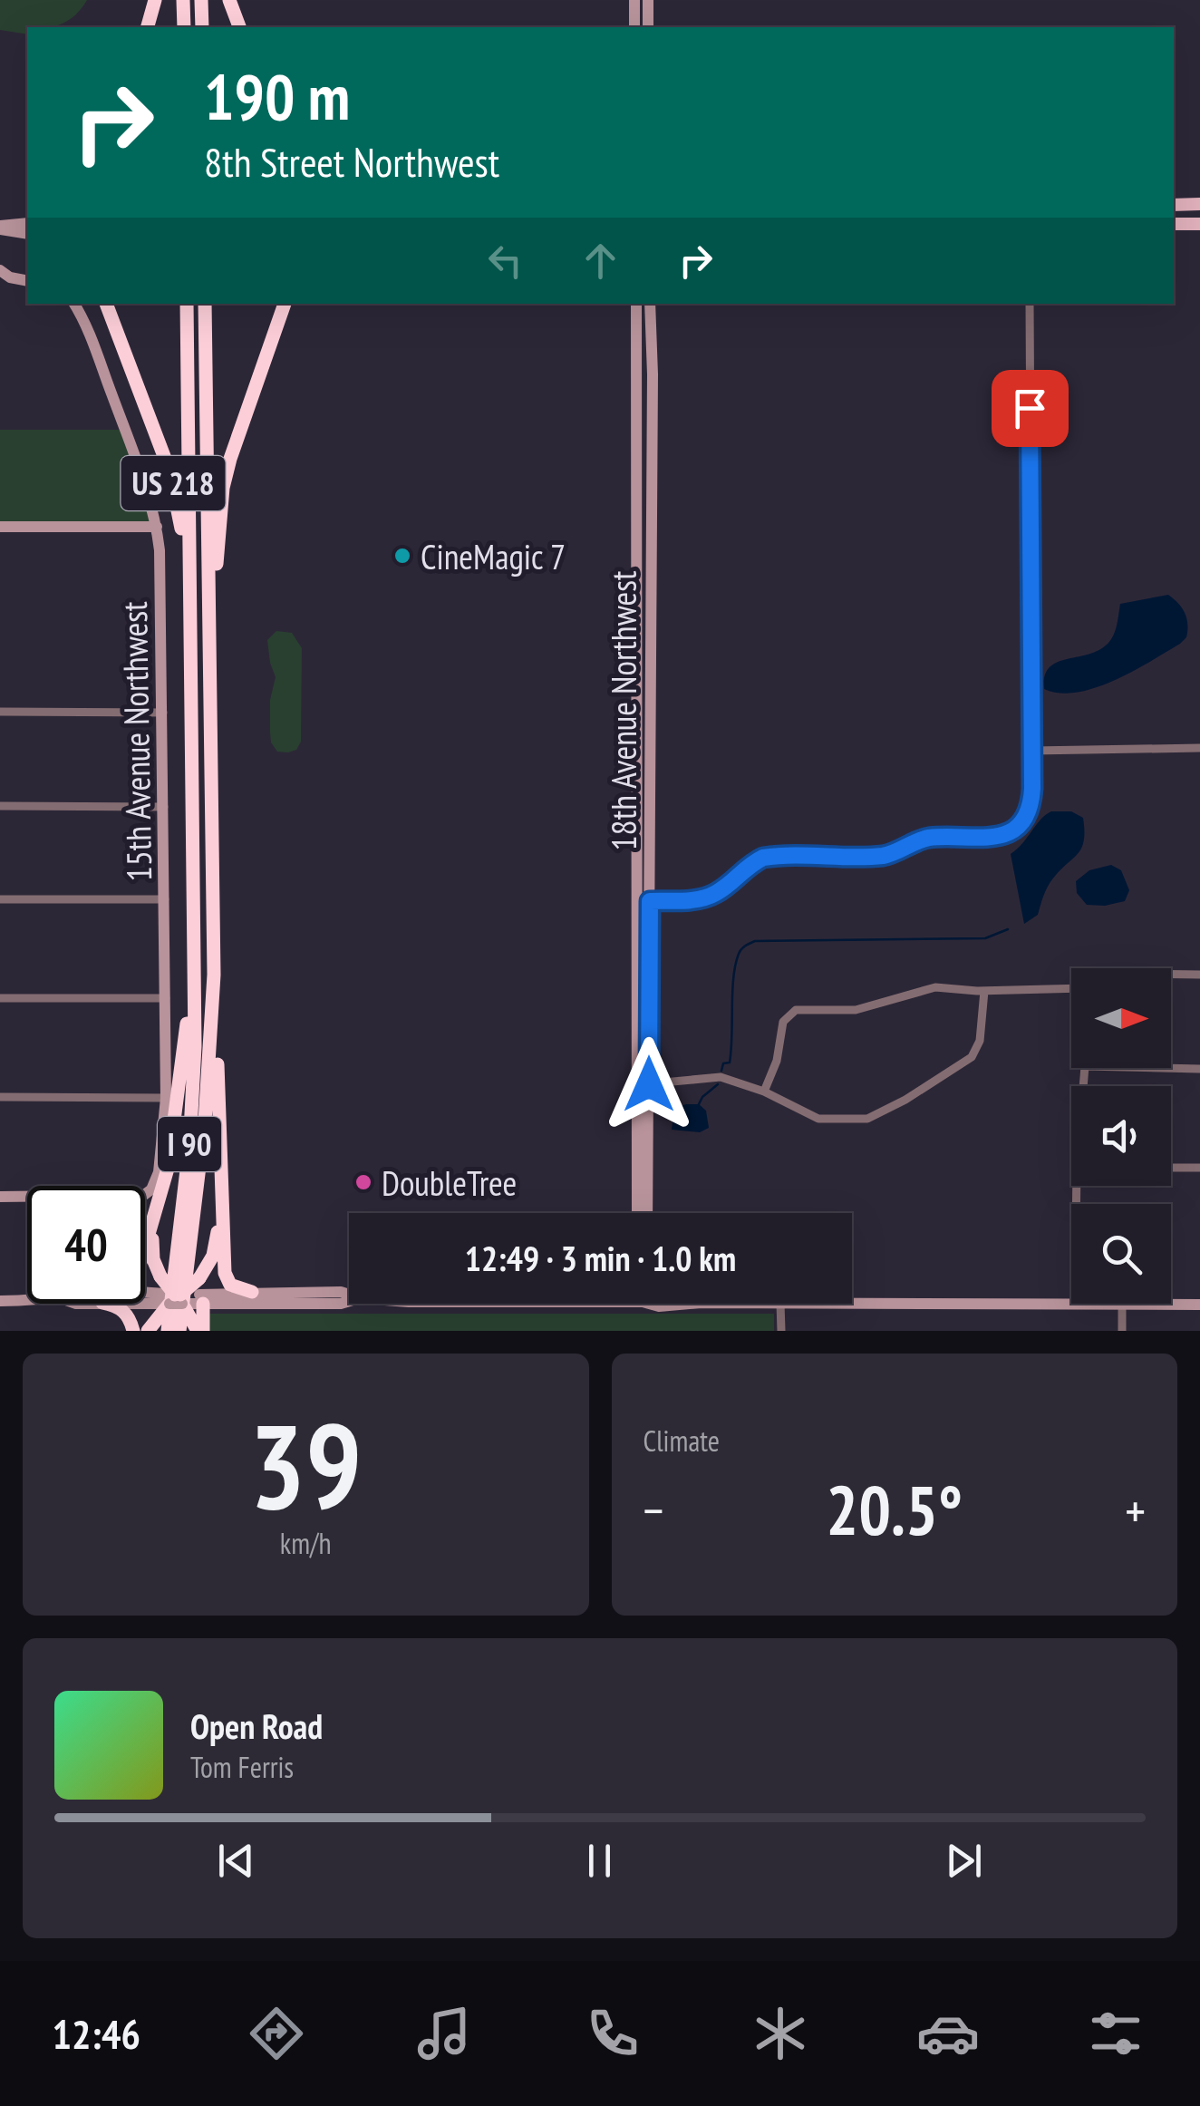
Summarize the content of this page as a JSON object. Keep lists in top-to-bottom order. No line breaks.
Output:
{"streets":{"highway":["US 218","I 90"],"street":["18th Avenue Northwest","15th Avenue Northwest"]},"crossings":[["US 218","I 90"]],"places":["CineMagic 7","DoubleTree"],"north":"right","page":{"turn":["190 m","8th Street Northwest"],"limit":"40","trip":"12:49 · 3 min · 1.0 km","tile":[["39","km/h"],"Climate"],"heat":["−","20.5°","+"],"song":["Open Road","Tom Ferris"],"tabs":"12:46"}}
